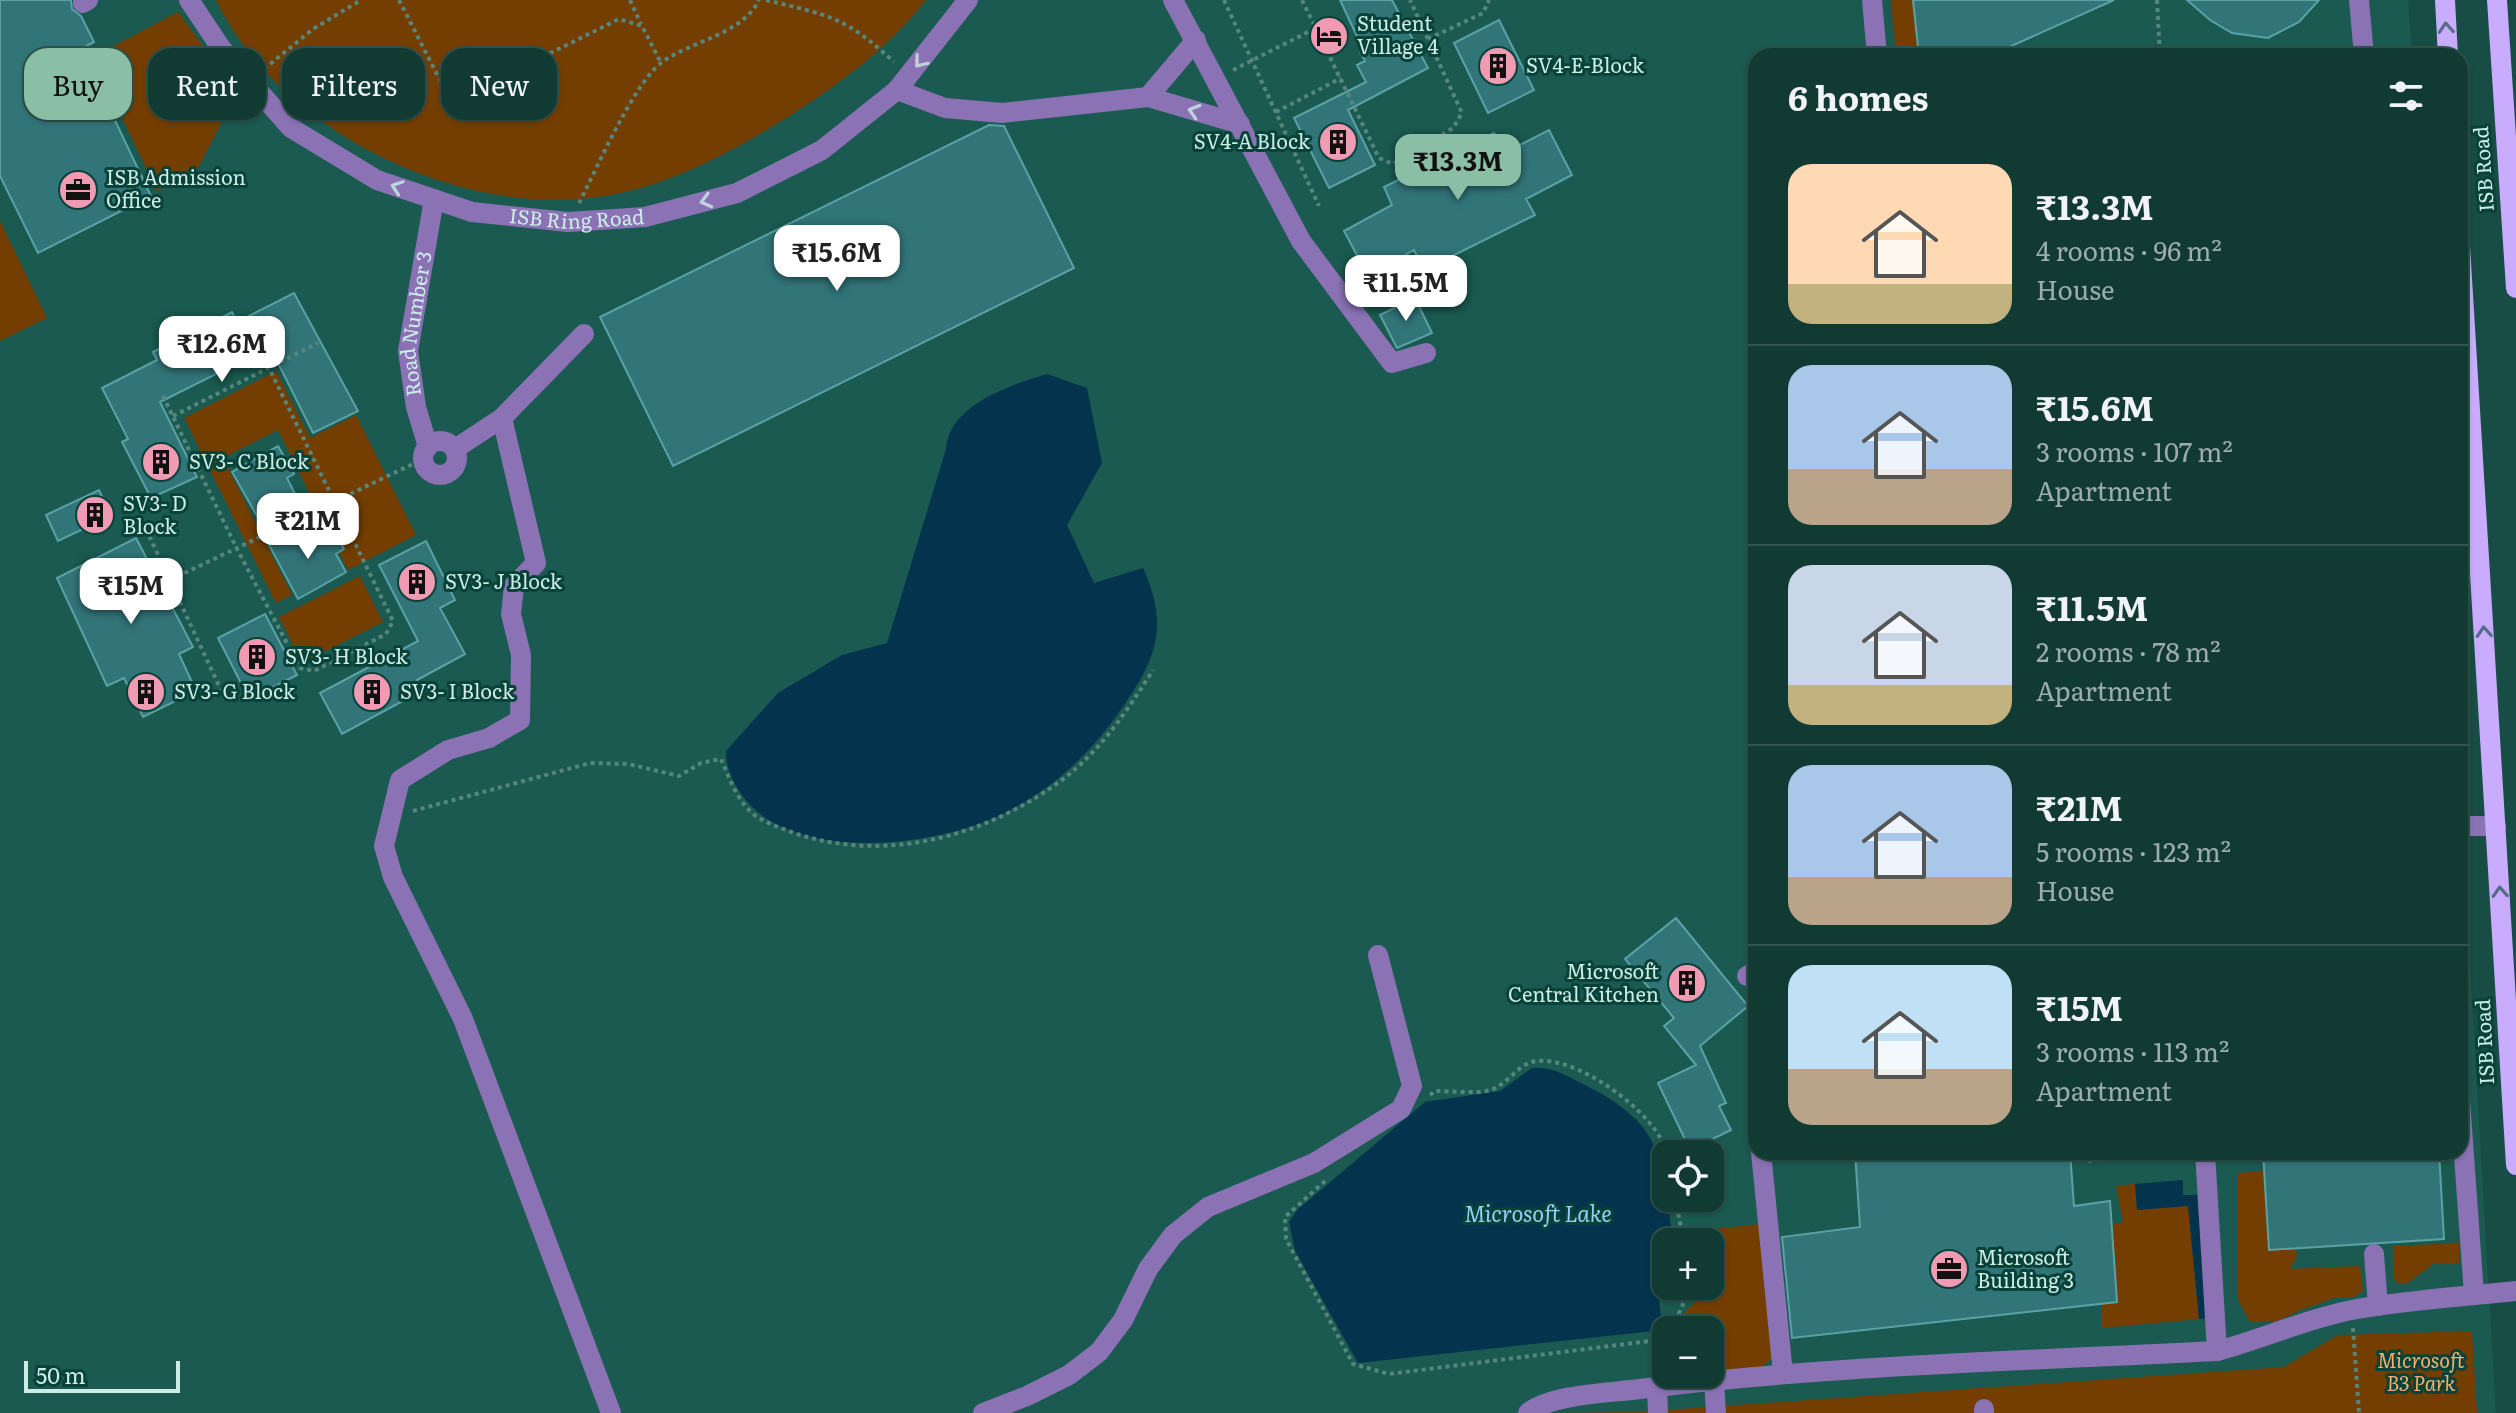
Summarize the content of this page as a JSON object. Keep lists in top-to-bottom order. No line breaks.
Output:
{"streets":{"main road":["ISB Road"],"lane":["ISB Ring Road","Road Number 3"]},"crossings":[["ISB Ring Road","Road Number 3"]],"one_way":["ISB Road"],"water":["Microsoft Lake"],"parks":["Microsoft B3 Park"],"places":{"hotel":["Student Village 4"],"building":["SV4-E-Block","SV4-A Block","SV3- C Block","SV3- D Block","SV3- J Block","SV3- H Block","SV3- G Block","SV3- I Block","Microsoft Central Kitchen"],"office":["ISB Admission Office","Microsoft Building 3"]},"scale_bar":"50 m","page":{"chip":["Buy","Rent","Filters","New"],"heading":"6 homes","price":["₹13.3M","₹15.6M","₹11.5M","₹12.6M","₹21M","₹15M"],"list":[{"name":"₹13.3M","note":"4 rooms · 96 m² · House"},{"name":"₹15.6M","note":"3 rooms · 107 m² · Apartment"},{"name":"₹11.5M","note":"2 rooms · 78 m² · Apartment"},{"name":"₹21M","note":"5 rooms · 123 m² · House"},{"name":"₹15M","note":"3 rooms · 113 m² · Apartment"}],"map_buttons":["+","−"],"scale":"50 m"}}
